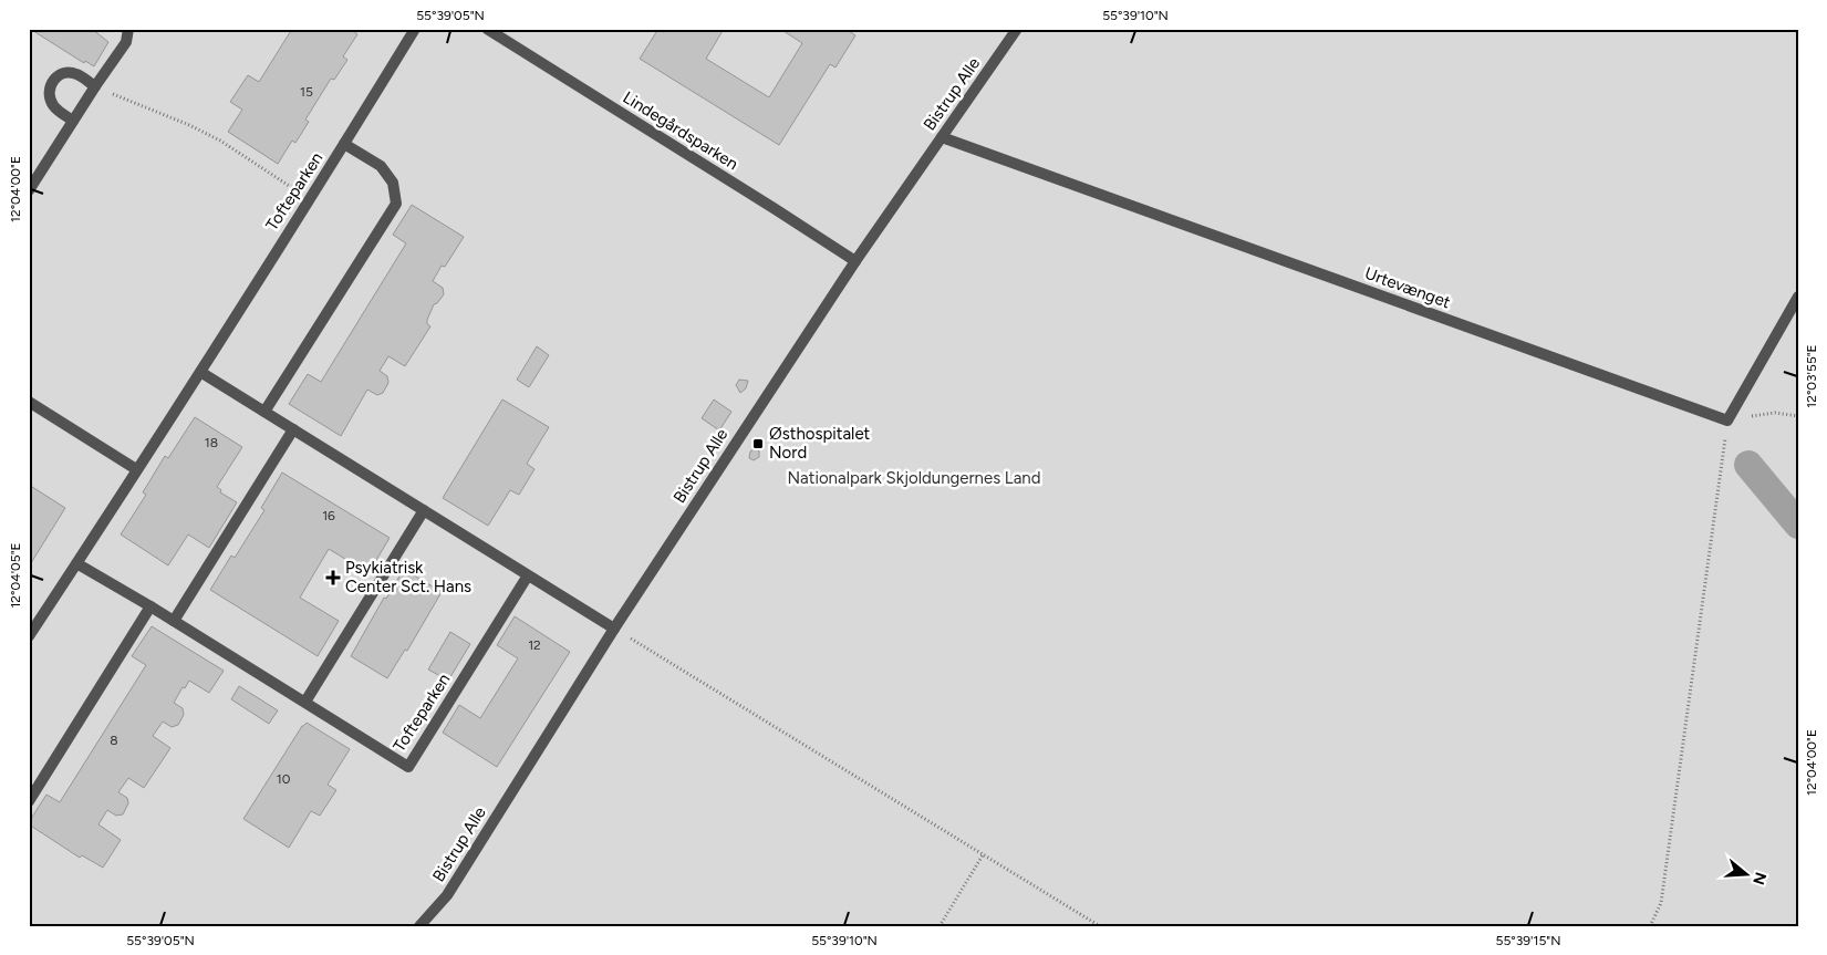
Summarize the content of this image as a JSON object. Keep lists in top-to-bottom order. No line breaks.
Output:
{"streets":{"street":["Bistrup Alle","Lindegårdsparken","Tofteparken","Urtevænget"]},"crossings":[["Bistrup Alle","Lindegårdsparken"],["Bistrup Alle","Urtevænget"]],"parks":["Nationalpark Skjoldungernes Land"],"places":{"transit":["Østhospitalet Nord"],"health":["Psykiatrisk Center Sct. Hans"]},"house_numbers":["15","18","16","12","8","10"],"north":"right","coordinates":["55°39'05\"N","55°39'10\"N","12°04'00\"E","12°03'55\"E","12°04'05\"E","55°39'15\"N"]}
